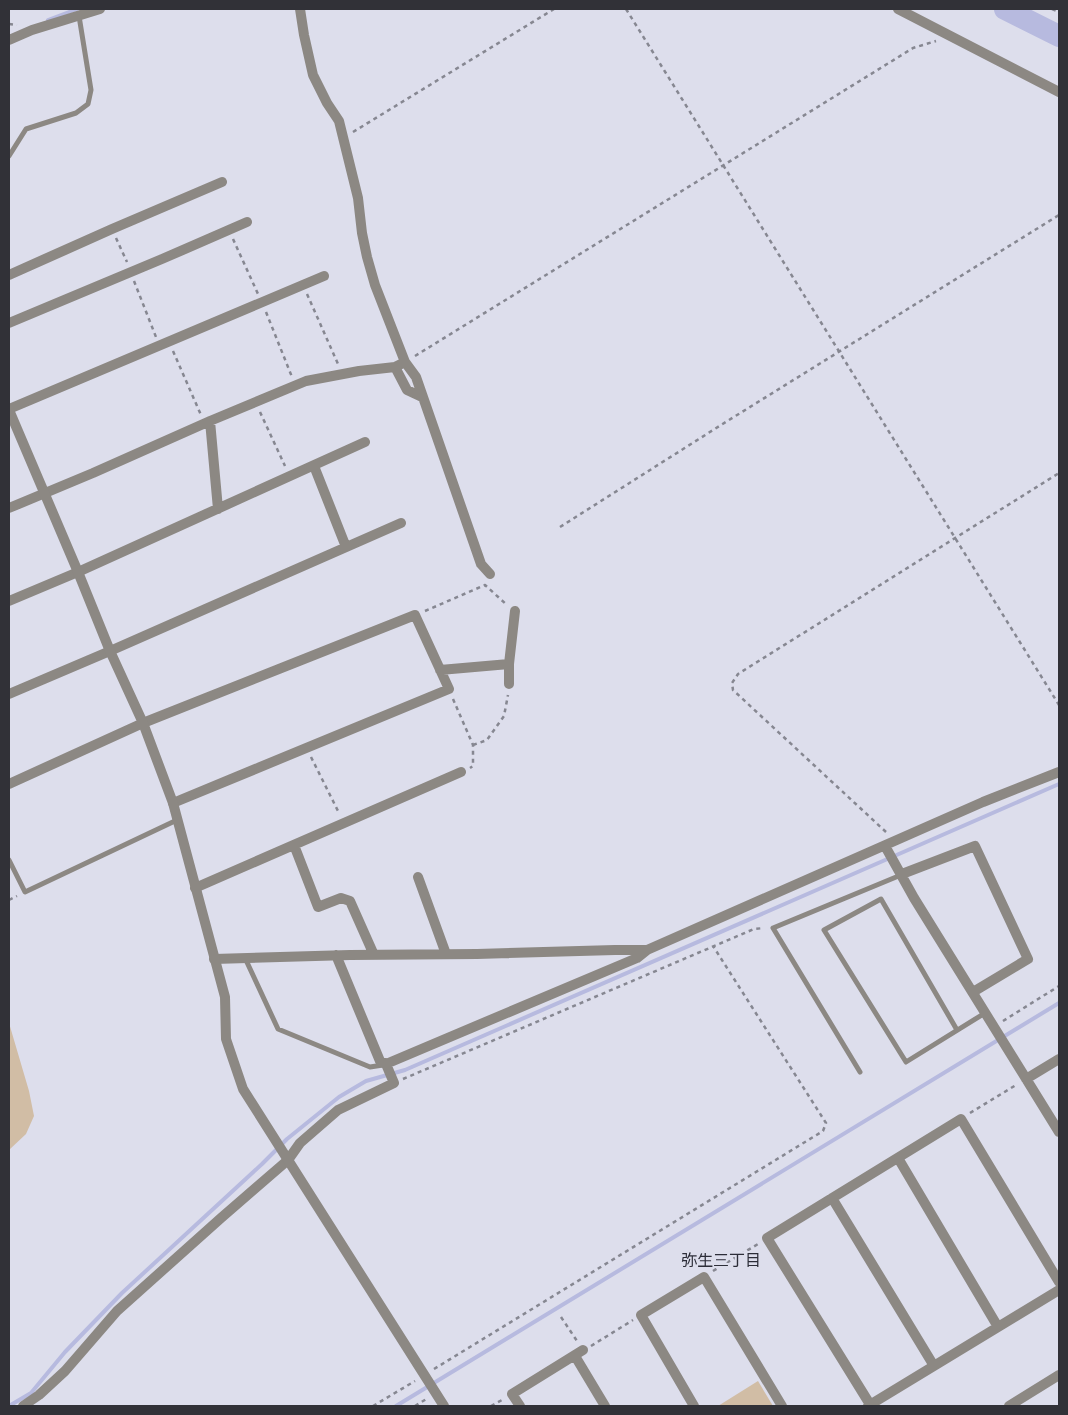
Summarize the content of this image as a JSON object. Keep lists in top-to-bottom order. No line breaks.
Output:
{"districts":["弥生三丁目"]}
